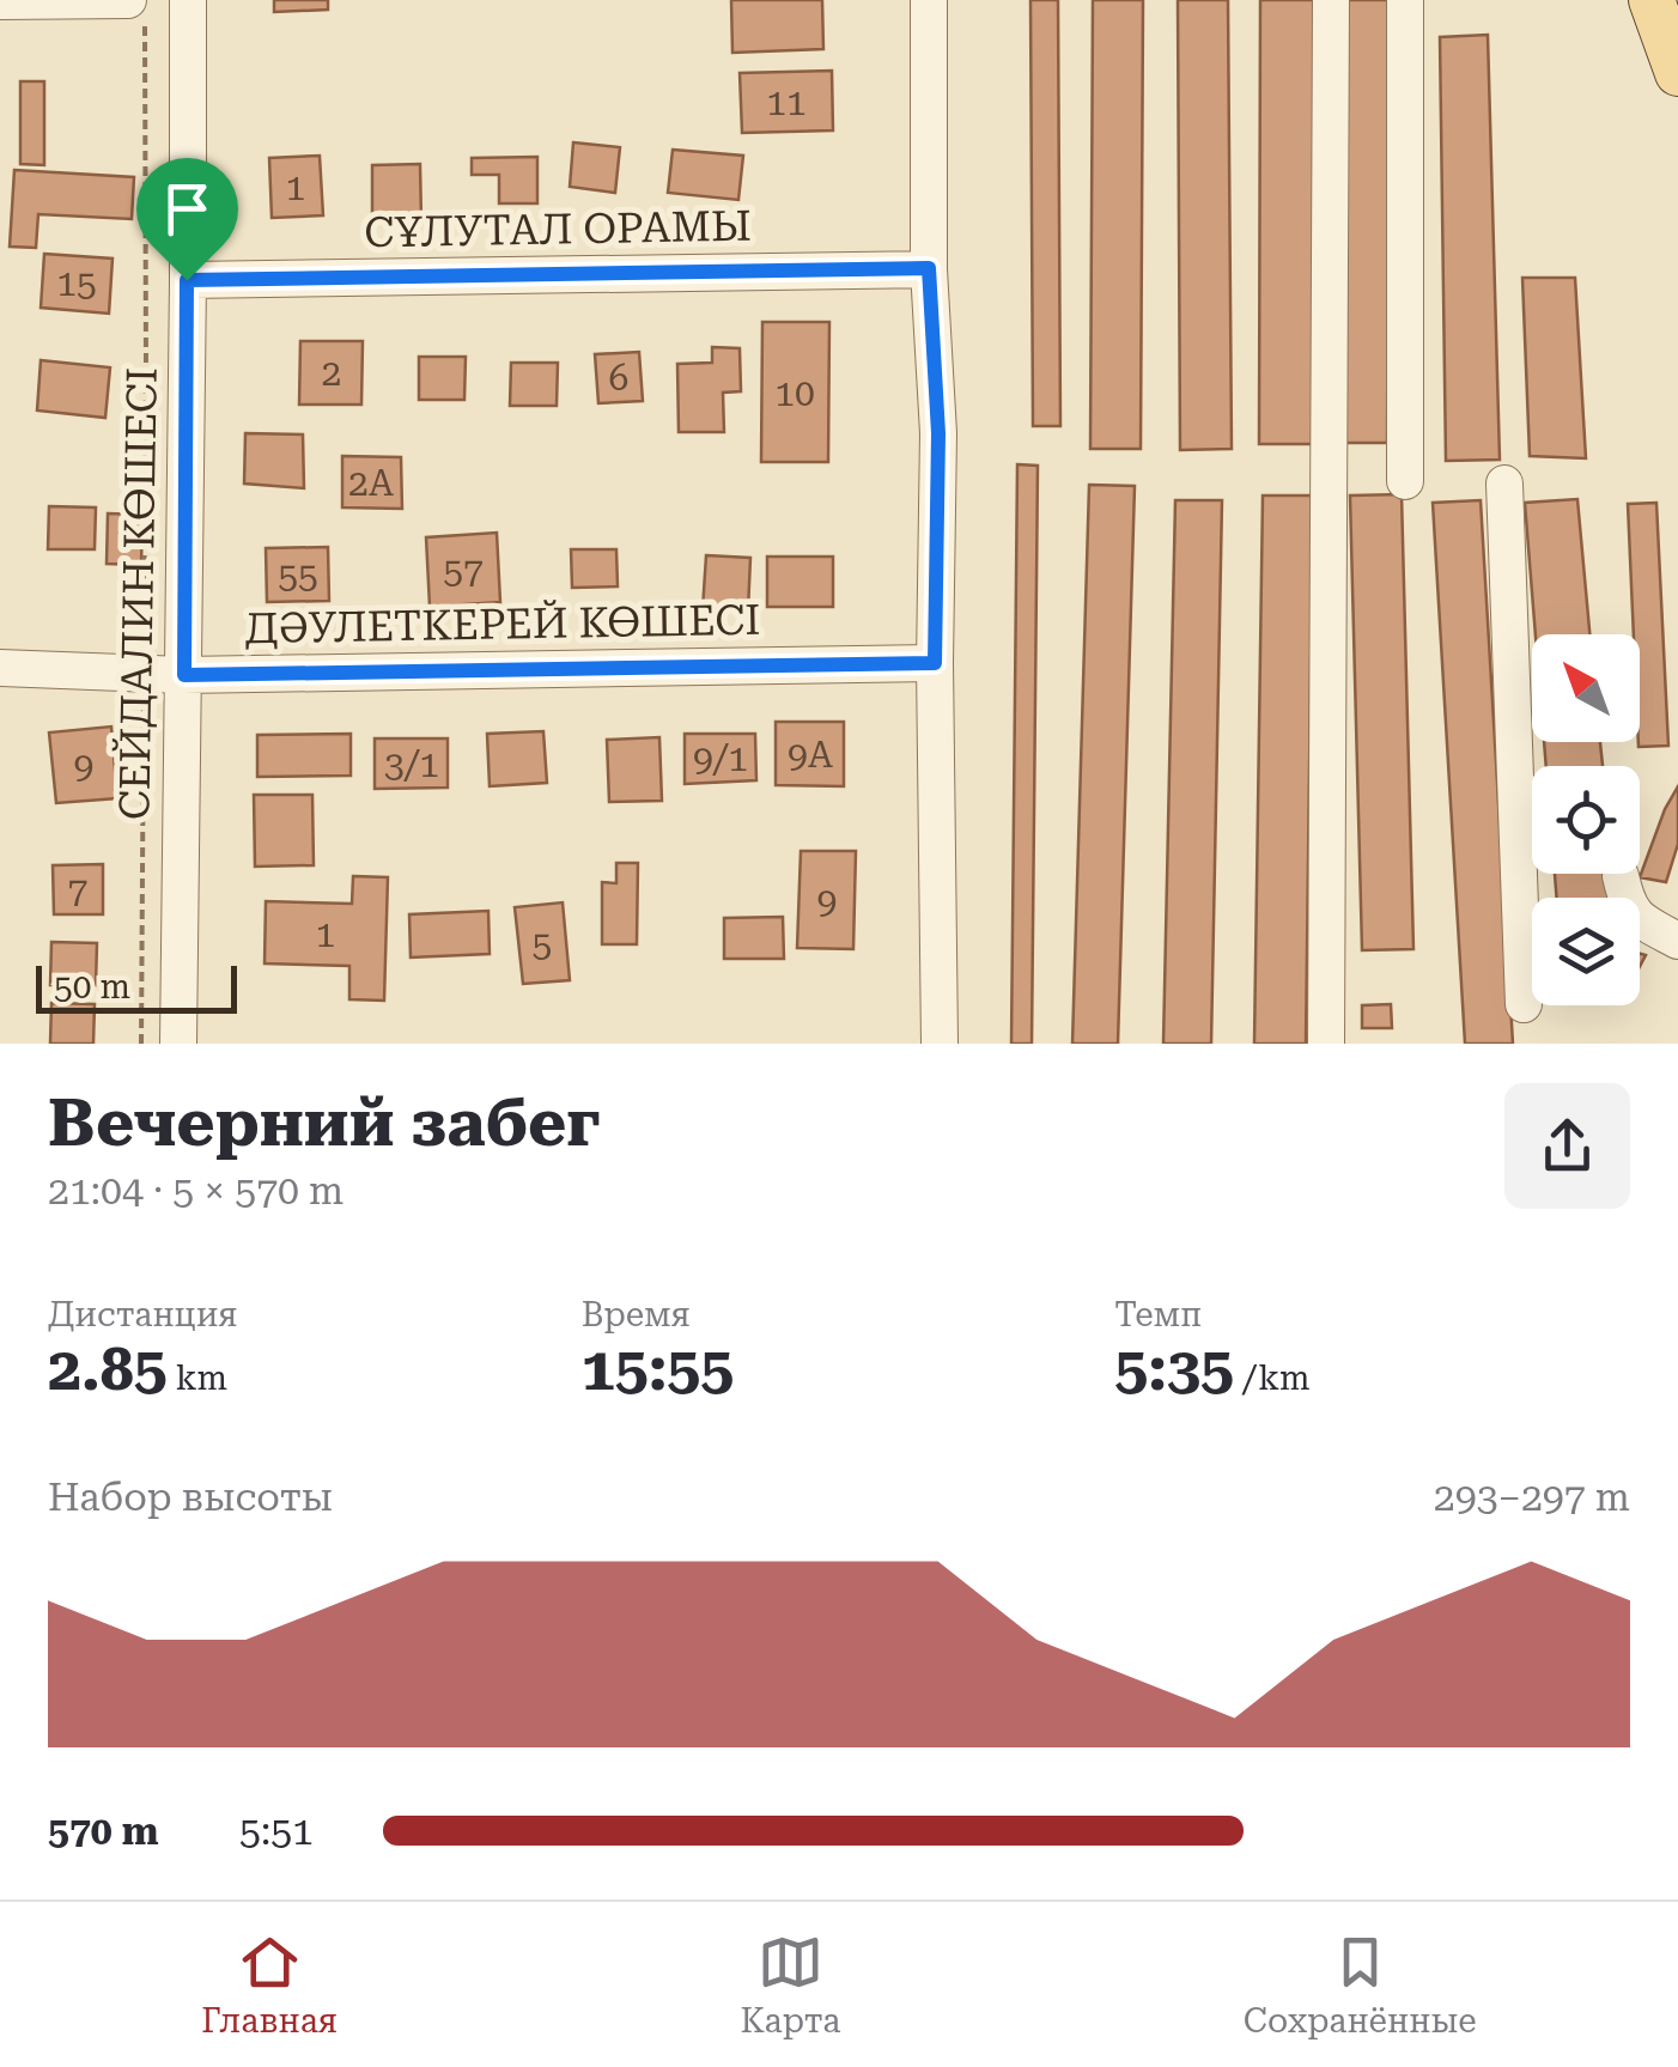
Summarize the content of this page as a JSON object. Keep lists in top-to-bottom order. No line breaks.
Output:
{"streets":{"street":["СҰЛУТАЛ ОРАМЫ","СЕЙДАЛИН КӨШЕСІ","ДӘУЛЕТКЕРЕЙ КӨШЕСІ"]},"crossings":[["СҰЛУТАЛ ОРАМЫ","СЕЙДАЛИН КӨШЕСІ"],["СЕЙДАЛИН КӨШЕСІ","ДӘУЛЕТКЕРЕЙ КӨШЕСІ"]],"house_numbers":["11","1","15","2","6","10","2А","57","55","9А","9/1","3/1","9","7","9","1","5"],"scale_bar":"50 m","north":"top left","page":{"scale":"50 m","heading":["Вечерний забег","21:04 · 5 × 570 m"],"stats":[["Дистанция","2.85 km"],["Время","15:55"],["Темп","5:35 /km"]],"chart":["Набор высоты","293–297 m"],"list":[{"name":"570 m","note":"5:51"}],"tabs":["Главная","Карта","Сохранённые"]}}
